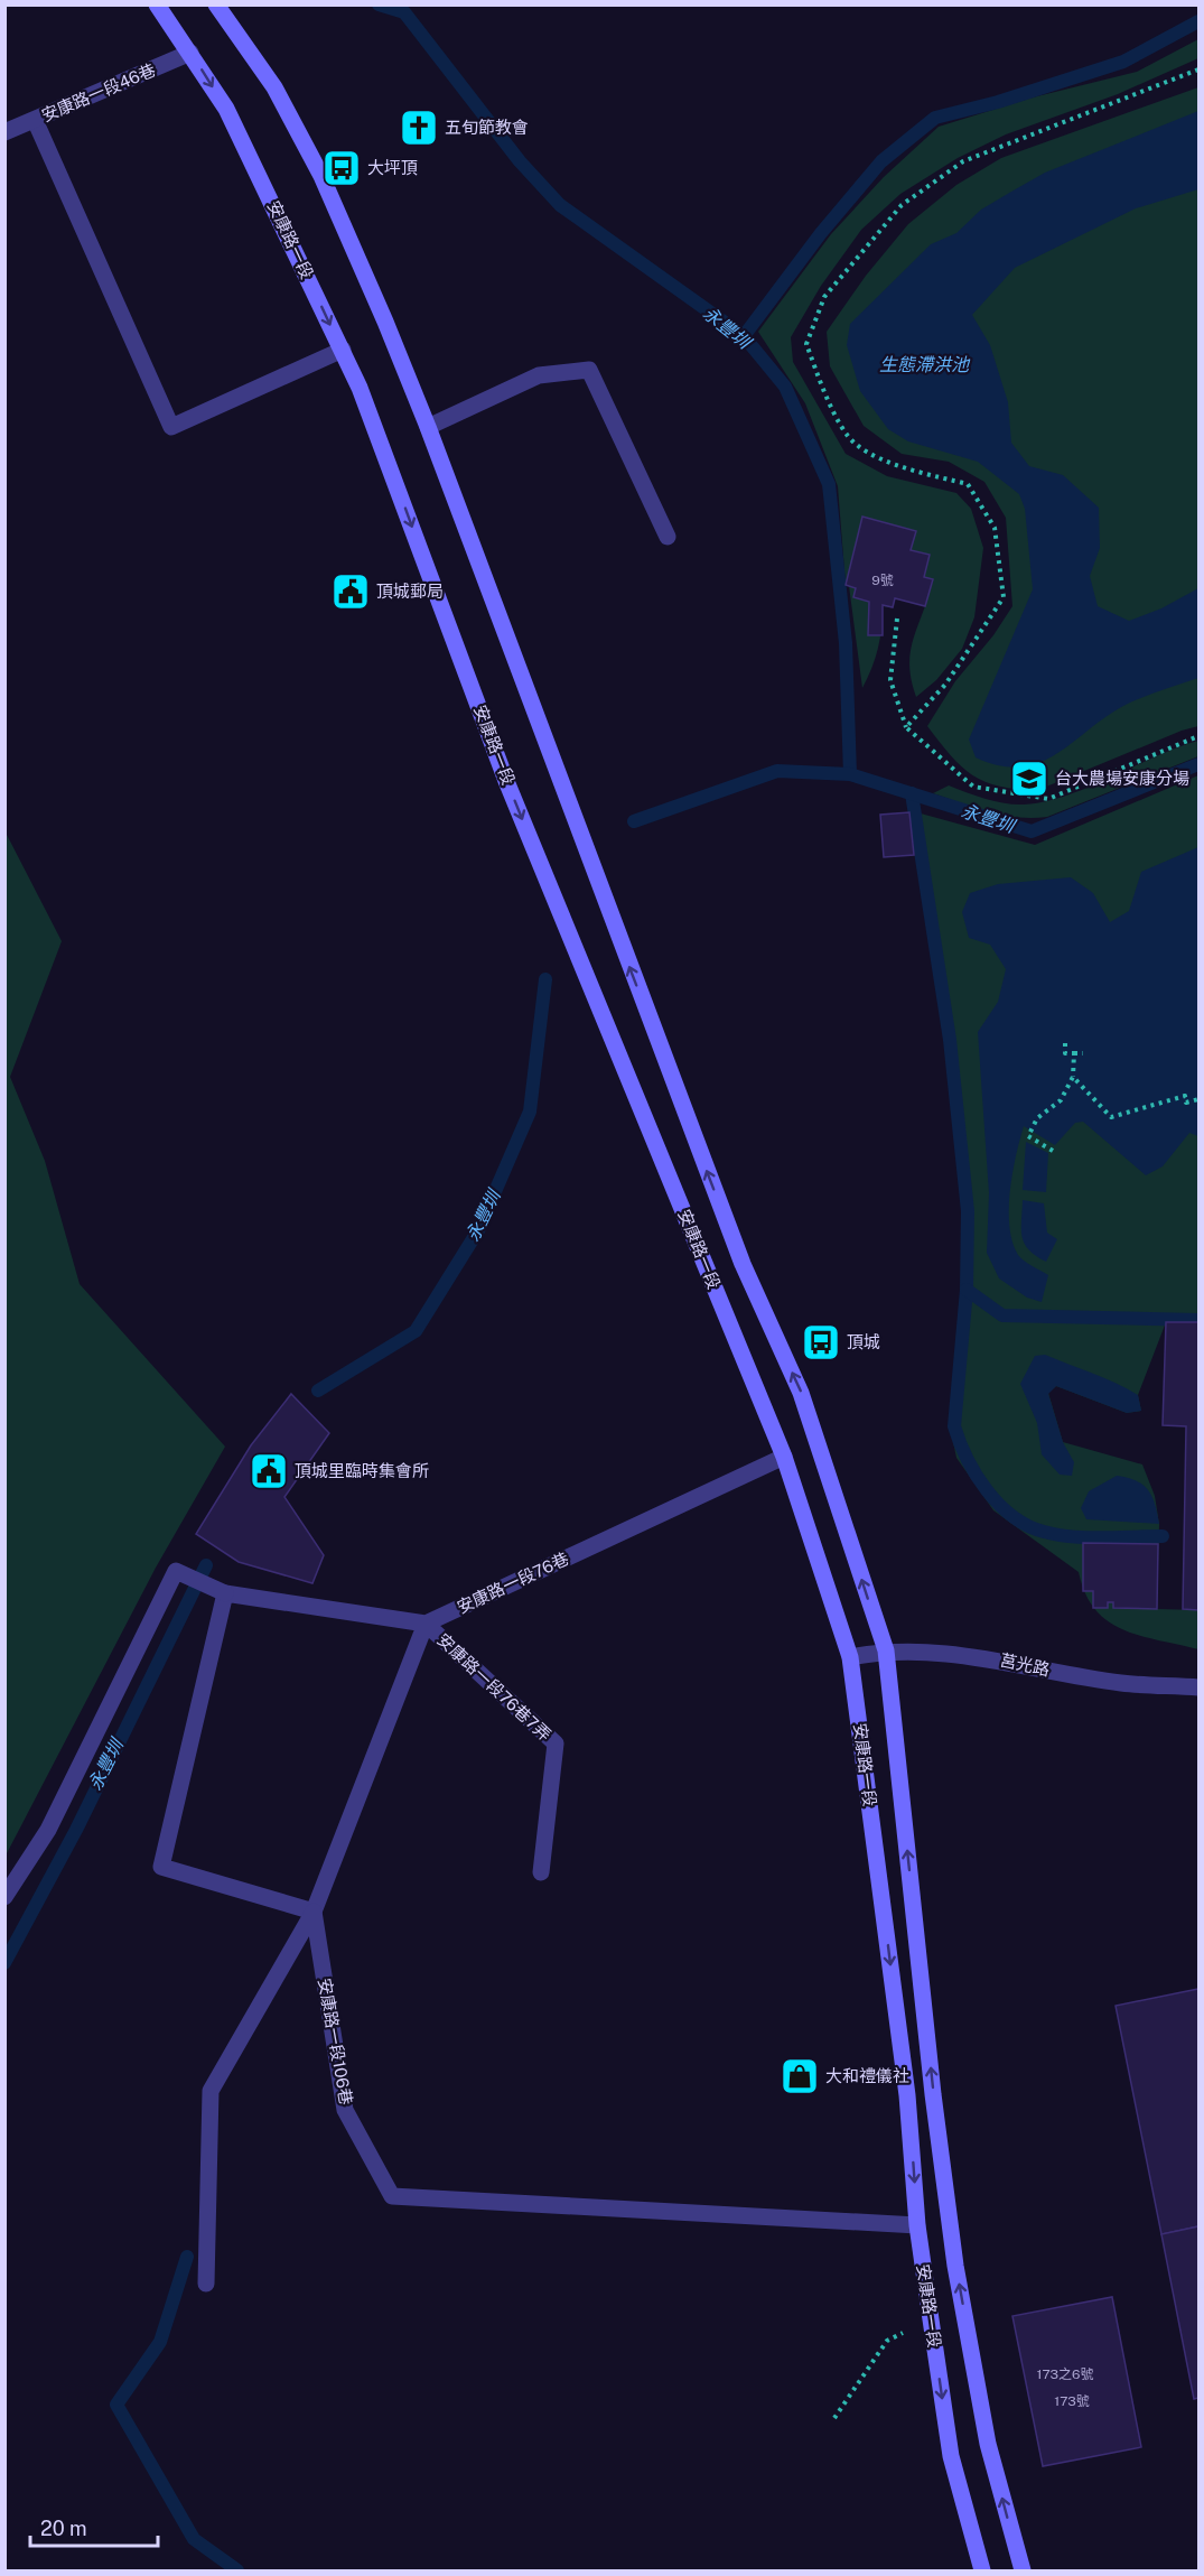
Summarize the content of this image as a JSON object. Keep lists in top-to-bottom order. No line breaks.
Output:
{"streets":{"main road":["安康路一段"],"lane":["安康路一段46巷","安康路一段76巷","莒光路","安康路一段76巷7弄","安康路一段106巷"]},"crossings":[["安康路一段46巷","安康路一段"],["安康路一段","安康路一段76巷"],["安康路一段","莒光路"],["安康路一段","安康路一段106巷"],["安康路一段76巷","安康路一段76巷7弄"]],"water":["永豐圳","生態滯洪池"],"places":{"church":["五旬節教會"],"bus stop":["大坪頂","頂城"],"public building":["頂城郵局","頂城里臨時集會所"],"school or university":["台大農場安康分場"],"shop":["大和禮儀社"]},"house_numbers":["9號","173之6號","173號"],"scale_bar":"20 m"}
